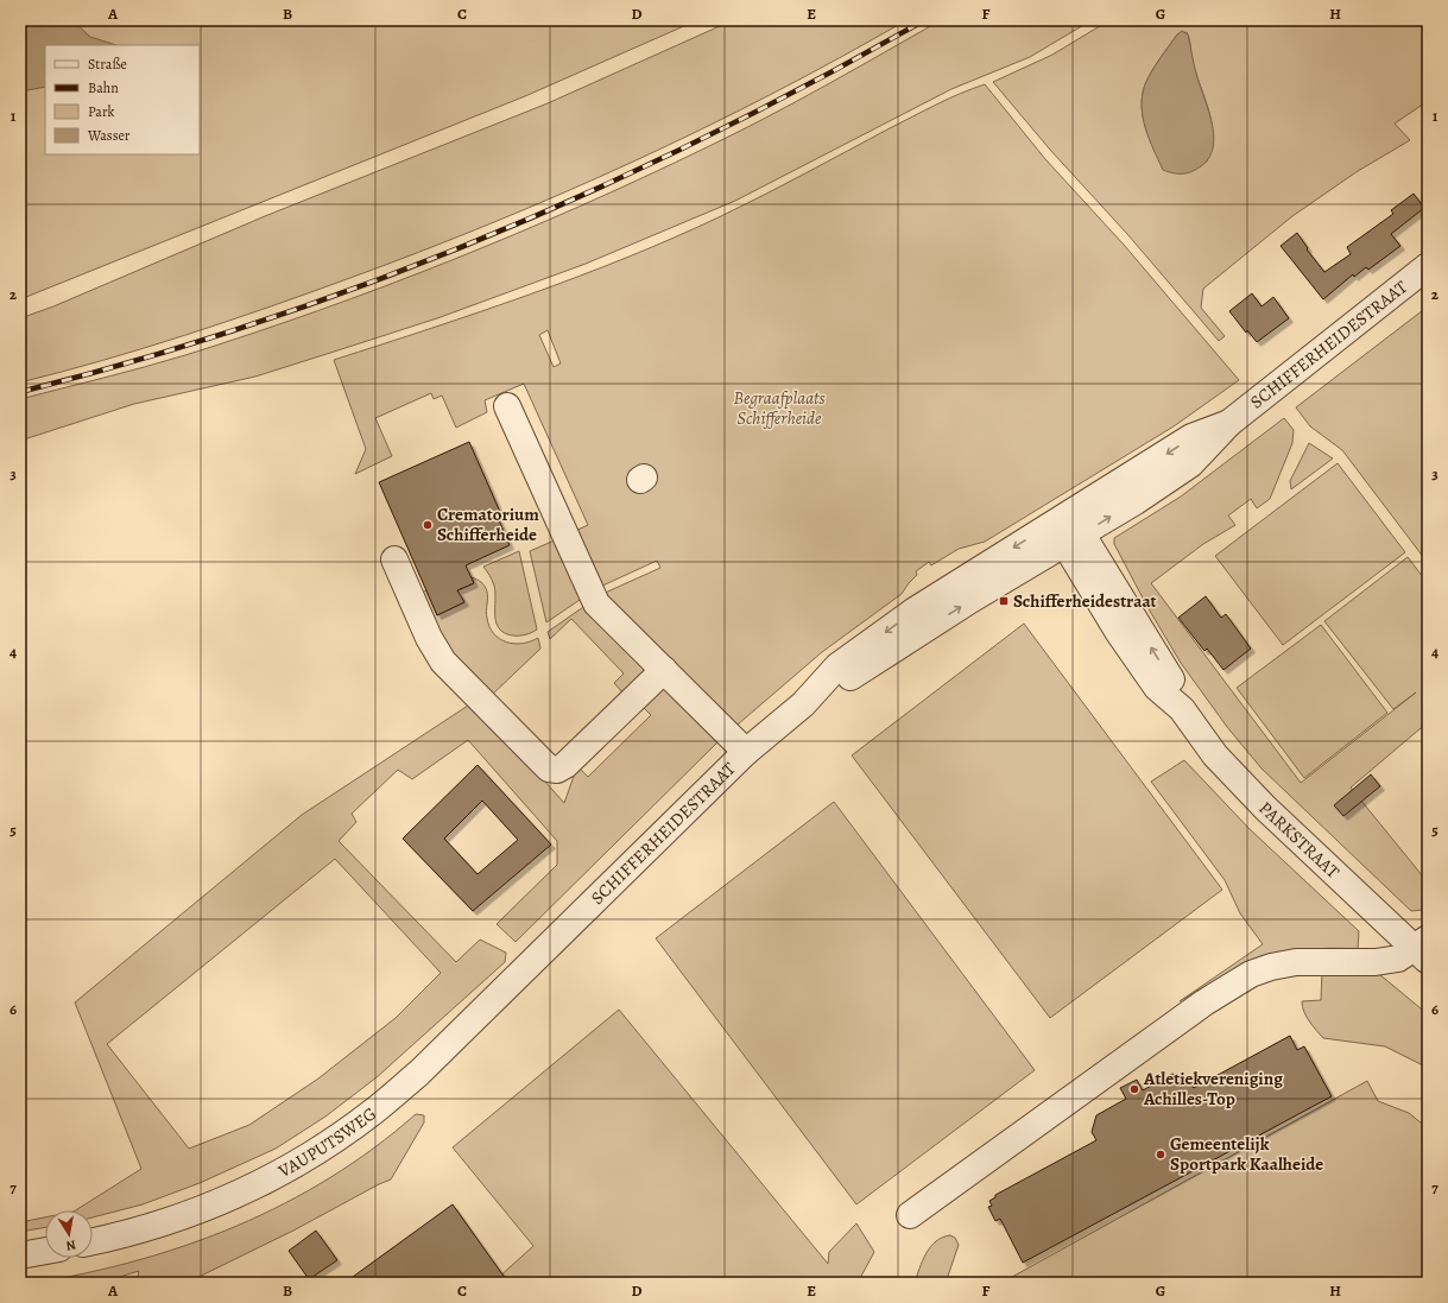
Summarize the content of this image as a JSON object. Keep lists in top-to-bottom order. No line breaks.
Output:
{"streets":{"street":["SCHIFFERHEIDESTRAAT","PARKSTRAAT","VAUPUTSWEG"]},"crossings":[["SCHIFFERHEIDESTRAAT","PARKSTRAAT"],["SCHIFFERHEIDESTRAAT","VAUPUTSWEG"]],"parks":["Begraafplaats Schifferheide"],"places":{"other":["Crematorium Schifferheide","Atletiekvereniging Achilles-Top","Gemeentelijk Sportpark Kaalheide"],"transit":["Schifferheidestraat"]},"legend":["Straße","Bahn","Park","Wasser"],"north":"bottom","grid":{"columns":["A","B","C","D","E","F","G","H"],"rows":["1","2","3","4","5","6","7"]}}
